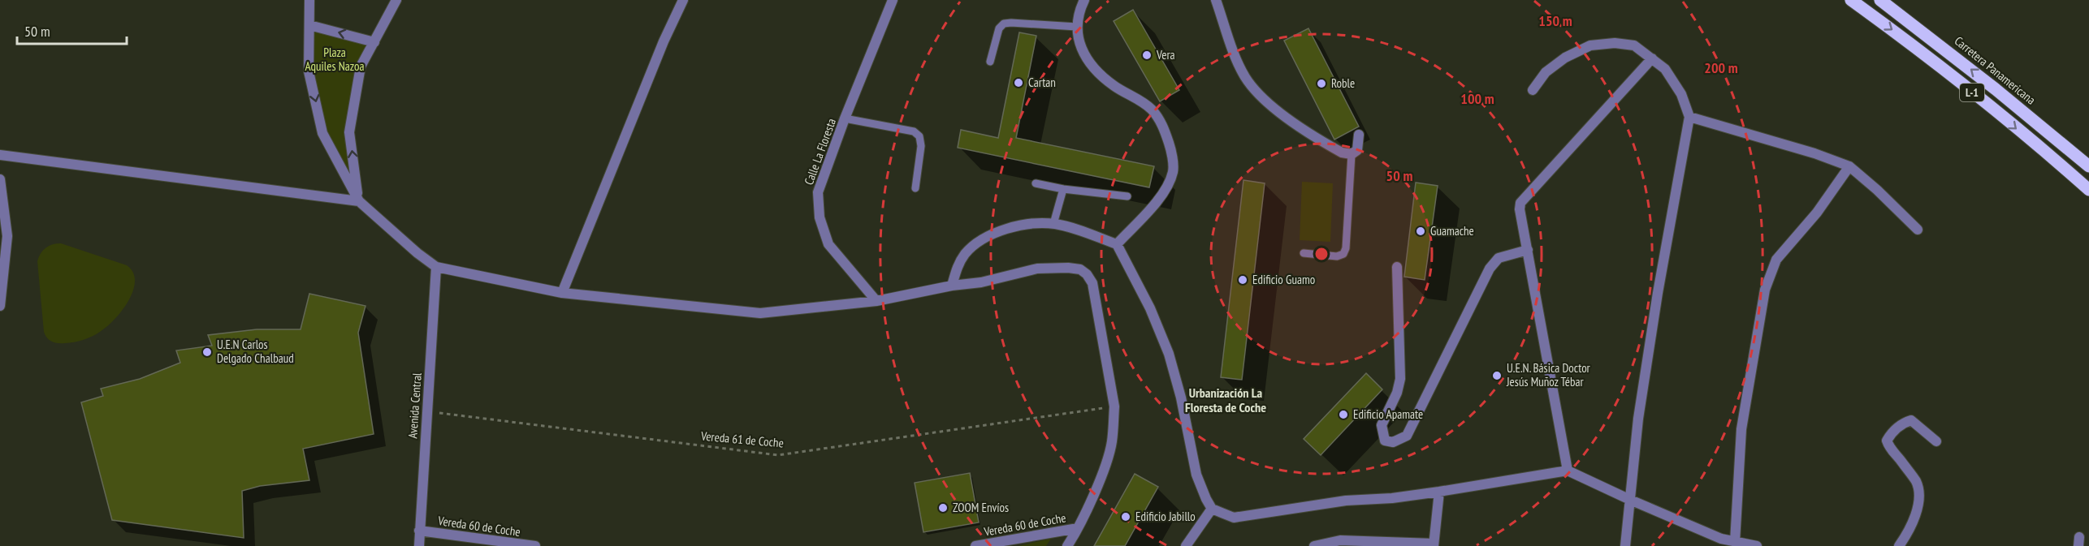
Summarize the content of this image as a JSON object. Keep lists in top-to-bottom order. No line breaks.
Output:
{"streets":{"main road":["Carretera Panamericana","L-1"],"street":["Calle La Floresta","Avenida Central","Vereda 60 de Coche"],"path":["Vereda 61 de Coche"]},"crossings":[["Avenida Central","Vereda 61 de Coche"],["Avenida Central","Vereda 60 de Coche"]],"districts":["Urbanización La Floresta de Coche"],"parks":["Plaza Aquiles Nazoa"],"places":["Vera","Cartan","Roble","Guamache","Edificio Guamo","U.E.N Carlos Delgado Chalbaud","U.E.N. Básica Doctor Jesús Muñoz Tébar","Edificio Apamate","ZOOM Envíos","Edificio Jabillo"],"scale_bar":"50 m","rings":["150 m","200 m","100 m","50 m"]}
